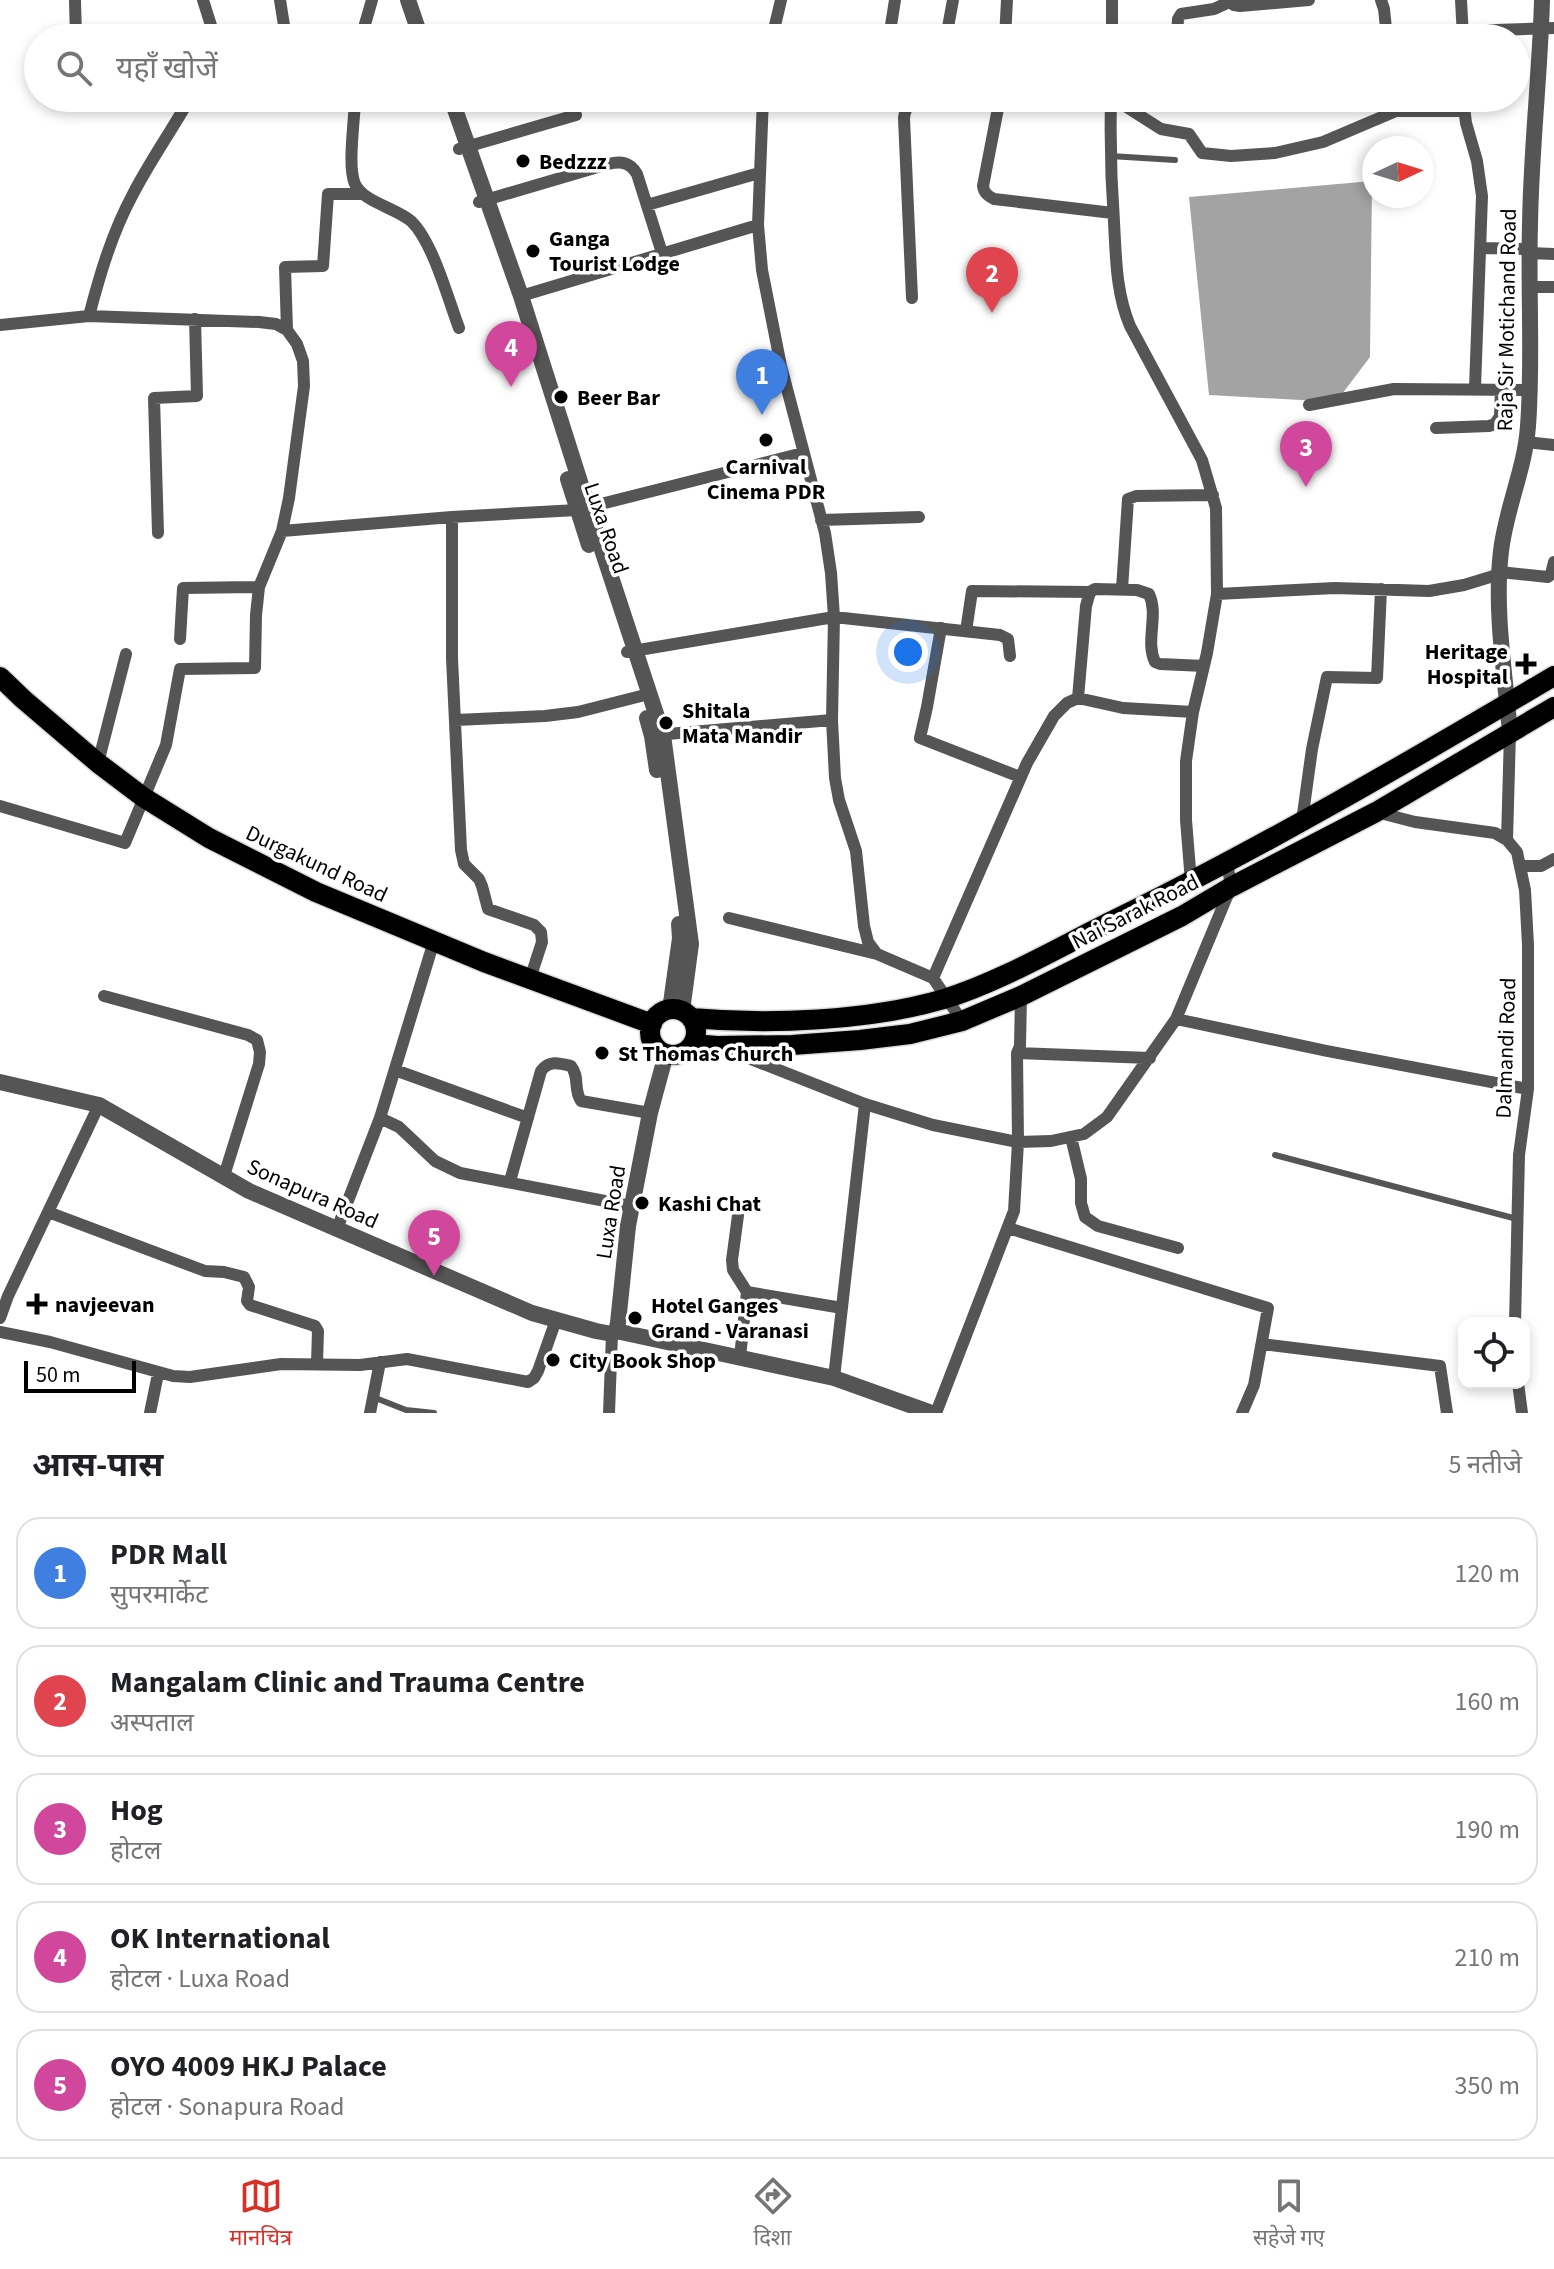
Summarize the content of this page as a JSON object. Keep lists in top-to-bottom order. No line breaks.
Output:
{"streets":{"main road":["Durgakund Road","Nai Sarak Road"],"street":["Raja Sir Motichand Road","Luxa Road","Dalmandi Road","Sonapura Road"]},"crossings":[["Raja Sir Motichand Road","Nai Sarak Road"],["Luxa Road","Durgakund Road"],["Luxa Road","Nai Sarak Road"],["Luxa Road","Sonapura Road"],["Durgakund Road","Nai Sarak Road"]],"places":{"other":["Bedzzz","Ganga Tourist Lodge","Beer Bar","Carnival Cinema PDR","Shitala Mata Mandir","St Thomas Church","Kashi Chat","Hotel Ganges Grand - Varanasi","City Book Shop"],"health":["Heritage Hospital","navjeevan"]},"scale_bar":"50 m","north":"right","page":{"search":"यहाँ खोजें","pins":["2","4","1","3","5"],"scale":"50 m","heading":["आस-पास","5 नतीजे"],"list":[{"mark":"1","name":"PDR Mall","note":"सुपरमार्केट","value":"120 m"},{"mark":"2","name":"Mangalam Clinic and Trauma Centre","note":"अस्पताल","value":"160 m"},{"mark":"3","name":"Hog","note":"होटल","value":"190 m"},{"mark":"4","name":"OK International","note":"होटल · Luxa Road","value":"210 m"},{"mark":"5","name":"OYO 4009 HKJ Palace","note":"होटल · Sonapura Road","value":"350 m"}],"nav":["मानचित्र","दिशा","सहेजे गए"]}}
